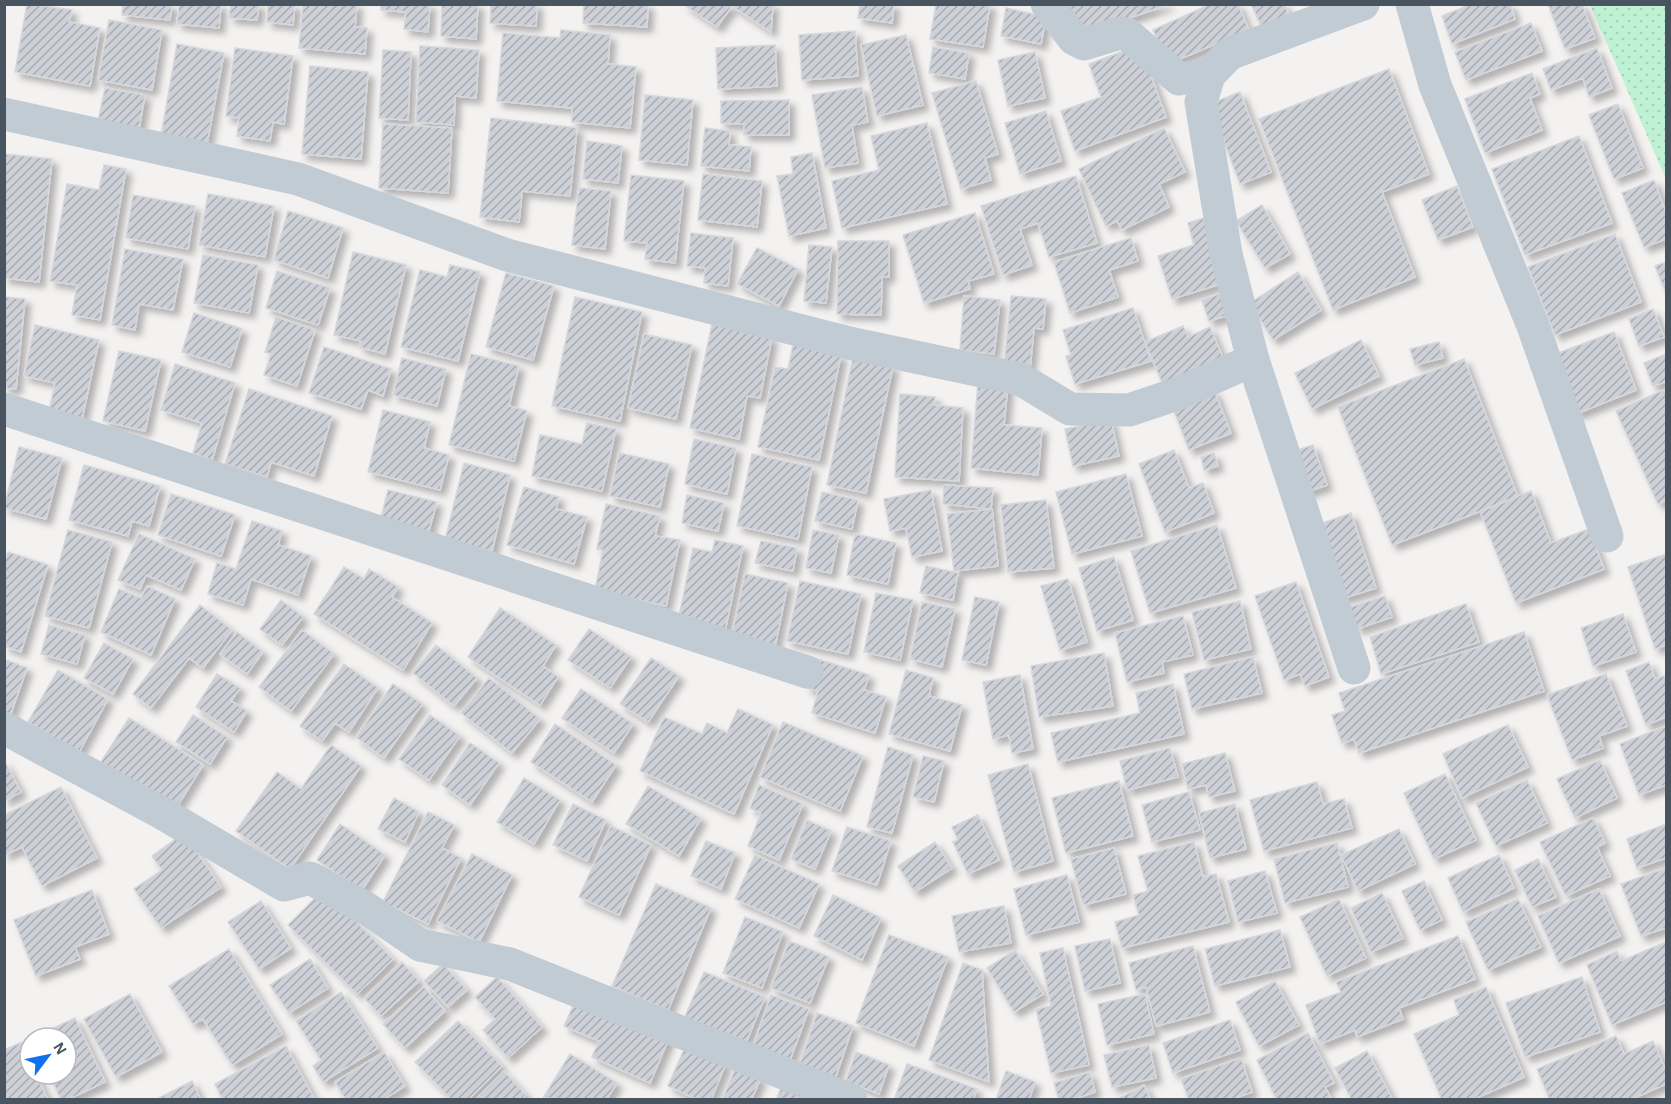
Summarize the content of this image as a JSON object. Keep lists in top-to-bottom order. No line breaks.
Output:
{"north":"top right"}
